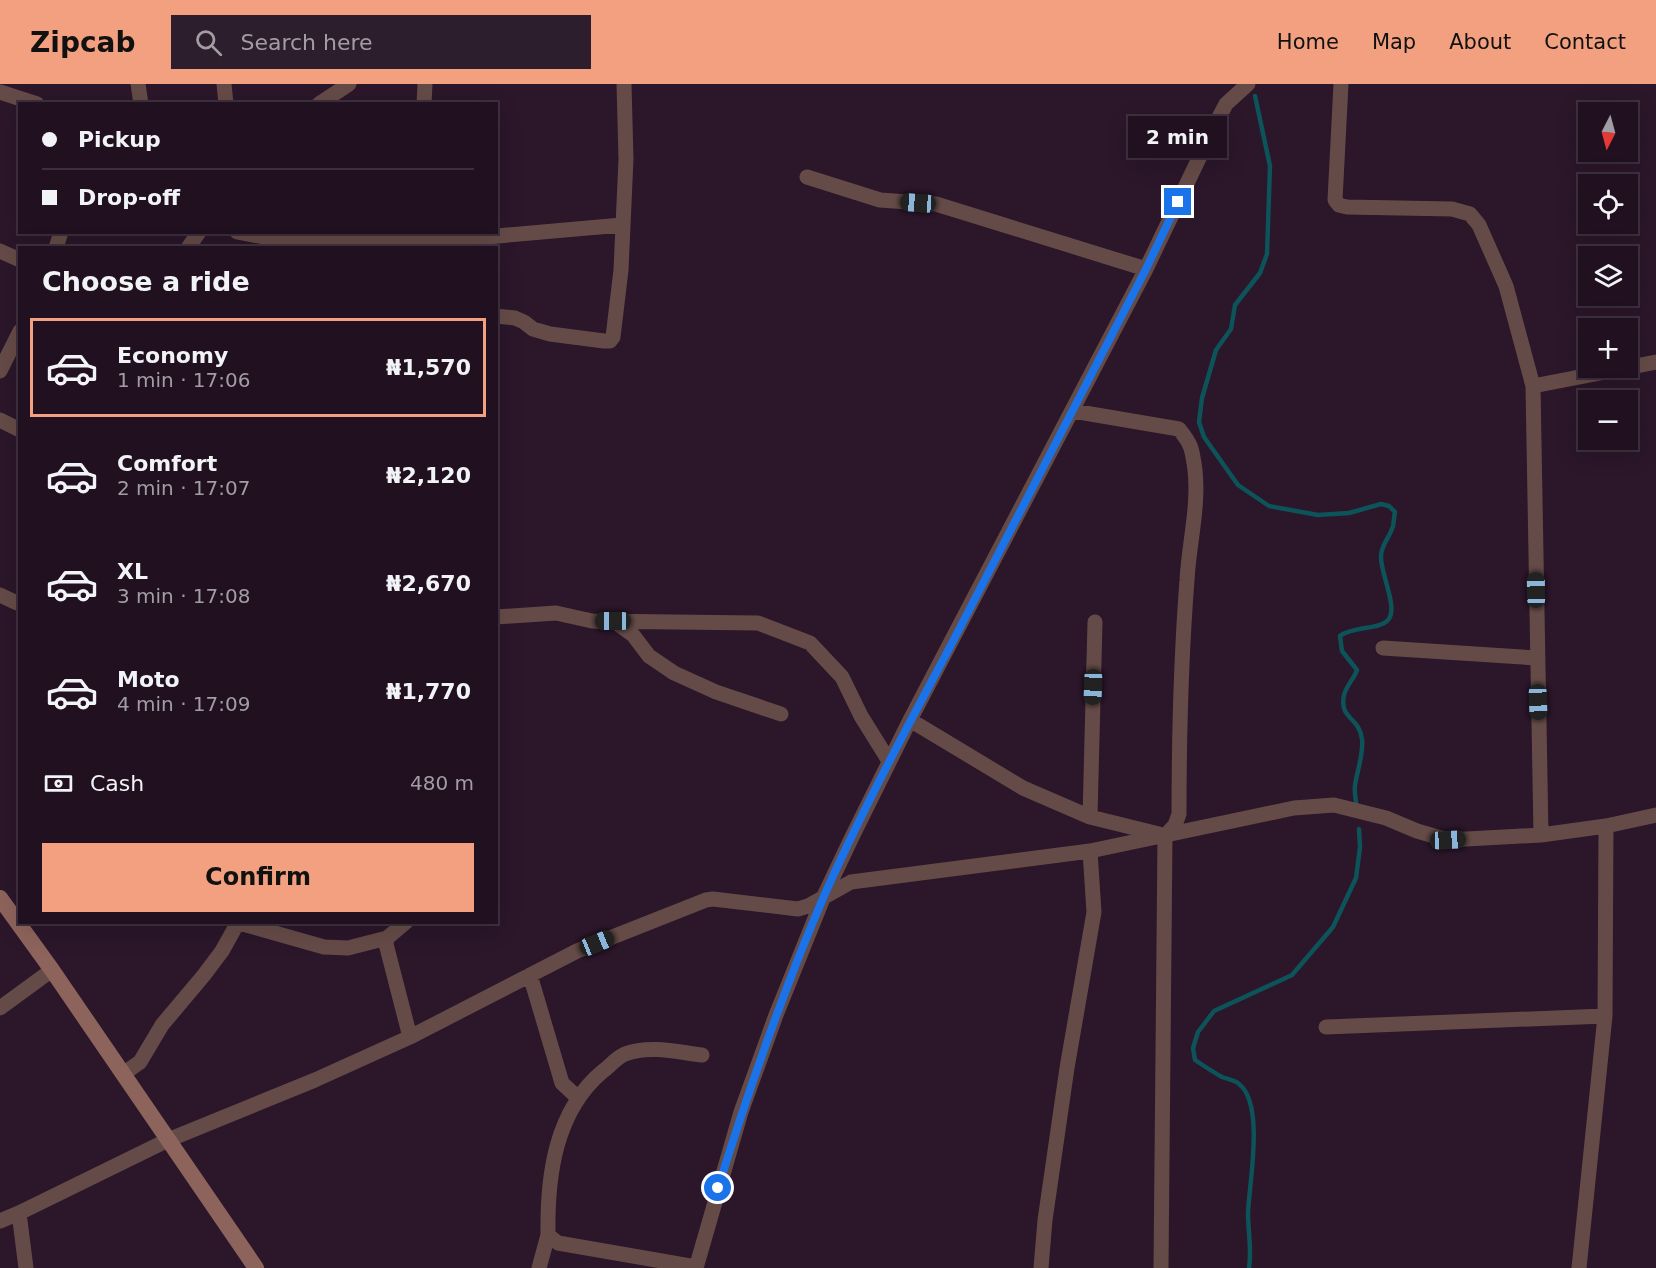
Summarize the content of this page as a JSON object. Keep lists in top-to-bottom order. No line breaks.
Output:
{"north":"bottom","page":{"header":"Zipcab","search":"Search here","nav":["Home","Map","About","Contact"],"map_buttons":["+","−"],"banner":["Pickup","Drop-off"],"bubble":"2 min","heading":"Choose a ride","list":[{"name":"Economy","note":"1 min · 17:06","value":"₦1,570"},{"name":"Comfort","note":"2 min · 17:07","value":"₦2,120"},{"name":"XL","note":"3 min · 17:08","value":"₦2,670"},{"name":"Moto","note":"4 min · 17:09","value":"₦1,770"}],"pay":["Cash","480 m"],"buttons":"Confirm"}}
